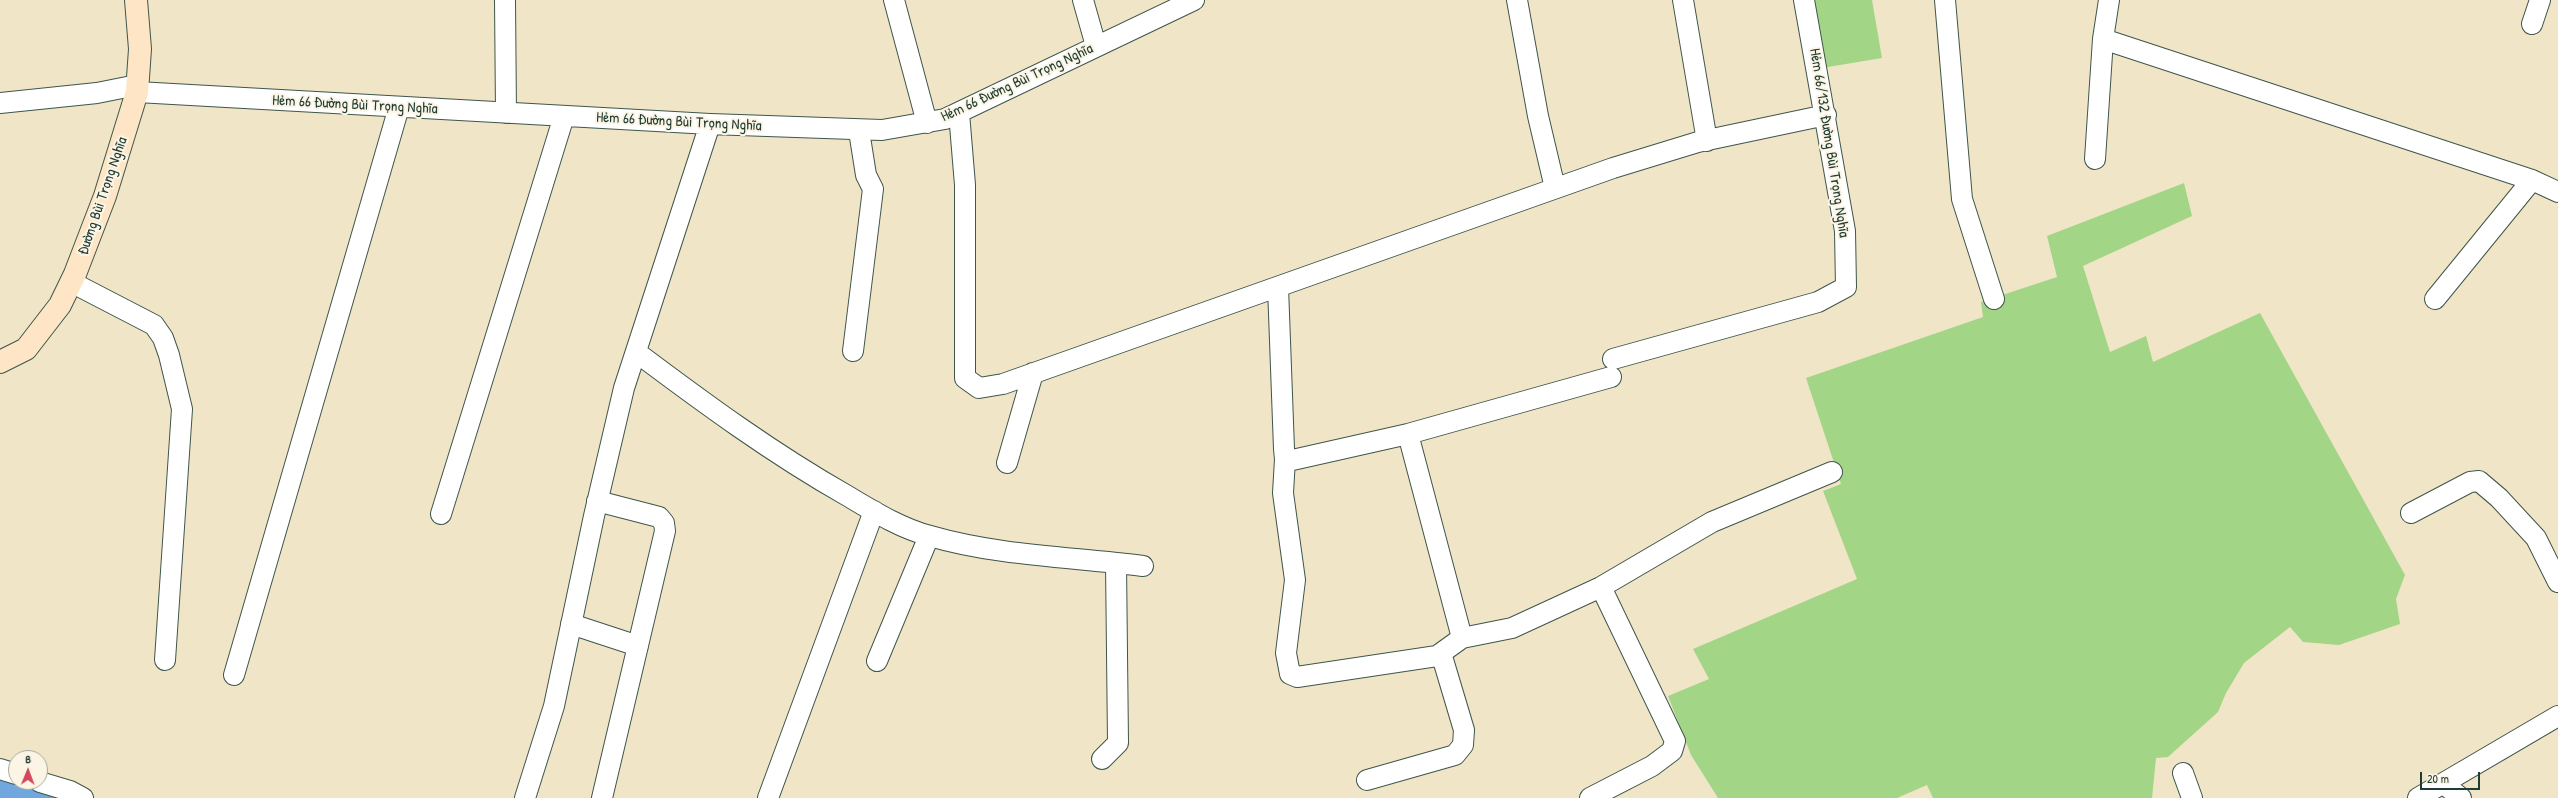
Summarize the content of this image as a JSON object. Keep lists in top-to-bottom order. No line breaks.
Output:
{"streets":{"street":["Hẻm 66 Đường Bùi Trọng Nghĩa","Hẻm 66/132 Đường Bùi Trọng Nghĩa","Đường Bùi Trọng Nghĩa"]},"crossings":[["Hẻm 66 Đường Bùi Trọng Nghĩa","Đường Bùi Trọng Nghĩa"]],"scale_bar":"20 m","north":"top"}
